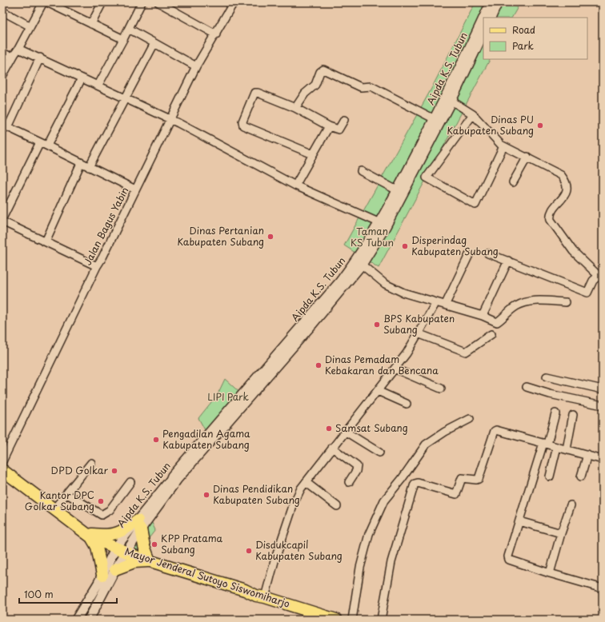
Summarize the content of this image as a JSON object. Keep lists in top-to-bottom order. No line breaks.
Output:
{"streets":{"main road":["Mayor Jenderal Sutoyo Siswomiharjo"],"street":["Aipda K.S. Tubun","Jalan Bagus Yabin"]},"crossings":[["Aipda K.S. Tubun","Mayor Jenderal Sutoyo Siswomiharjo"]],"parks":["Taman KS Tubun","LIPI Park"],"places":["Dinas PU Kabupaten Subang","Dinas Pertanian Kabupaten Subang","Disperindag Kabupaten Subang","BPS Kabupaten Subang","Dinas Pemadam Kebakaran dan Bencana","Samsat Subang","Pengadilan Agama Kabupaten Subang","DPD Golkar","Dinas Pendidikan Kabupaten Subang","Kantor DPC Golkar Subang","KPP Pratama Subang","Disdukcapil Kabupaten Subang"],"legend":["Road","Park"],"scale_bar":"100 m"}
